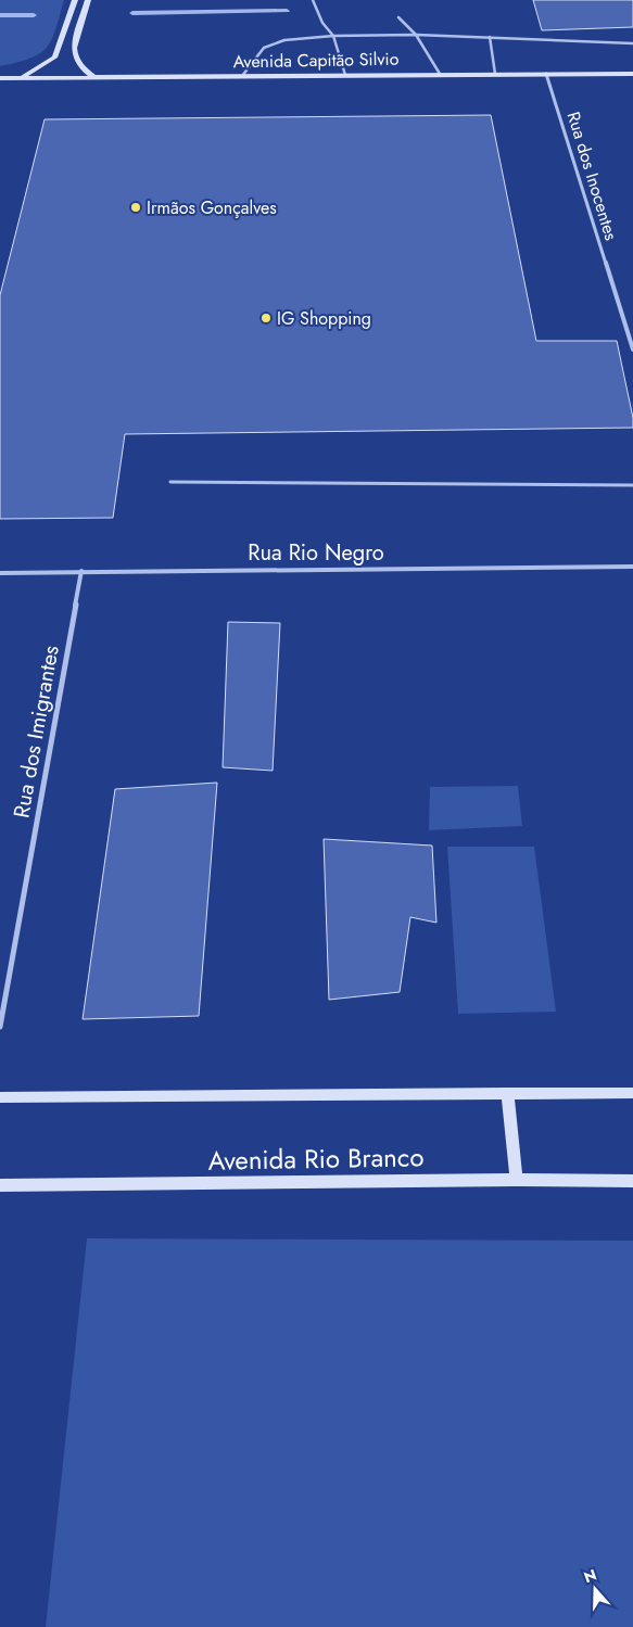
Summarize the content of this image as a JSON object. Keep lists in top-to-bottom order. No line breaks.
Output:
{"streets":{"main road":["Avenida Capitão Silvio","Avenida Rio Branco"],"street":["Rua dos Inocentes","Rua Rio Negro","Rua dos Imigrantes"]},"crossings":[["Avenida Capitão Silvio","Rua dos Inocentes"],["Rua Rio Negro","Rua dos Imigrantes"]],"places":["Irmãos Gonçalves","IG Shopping"],"north":"top"}
